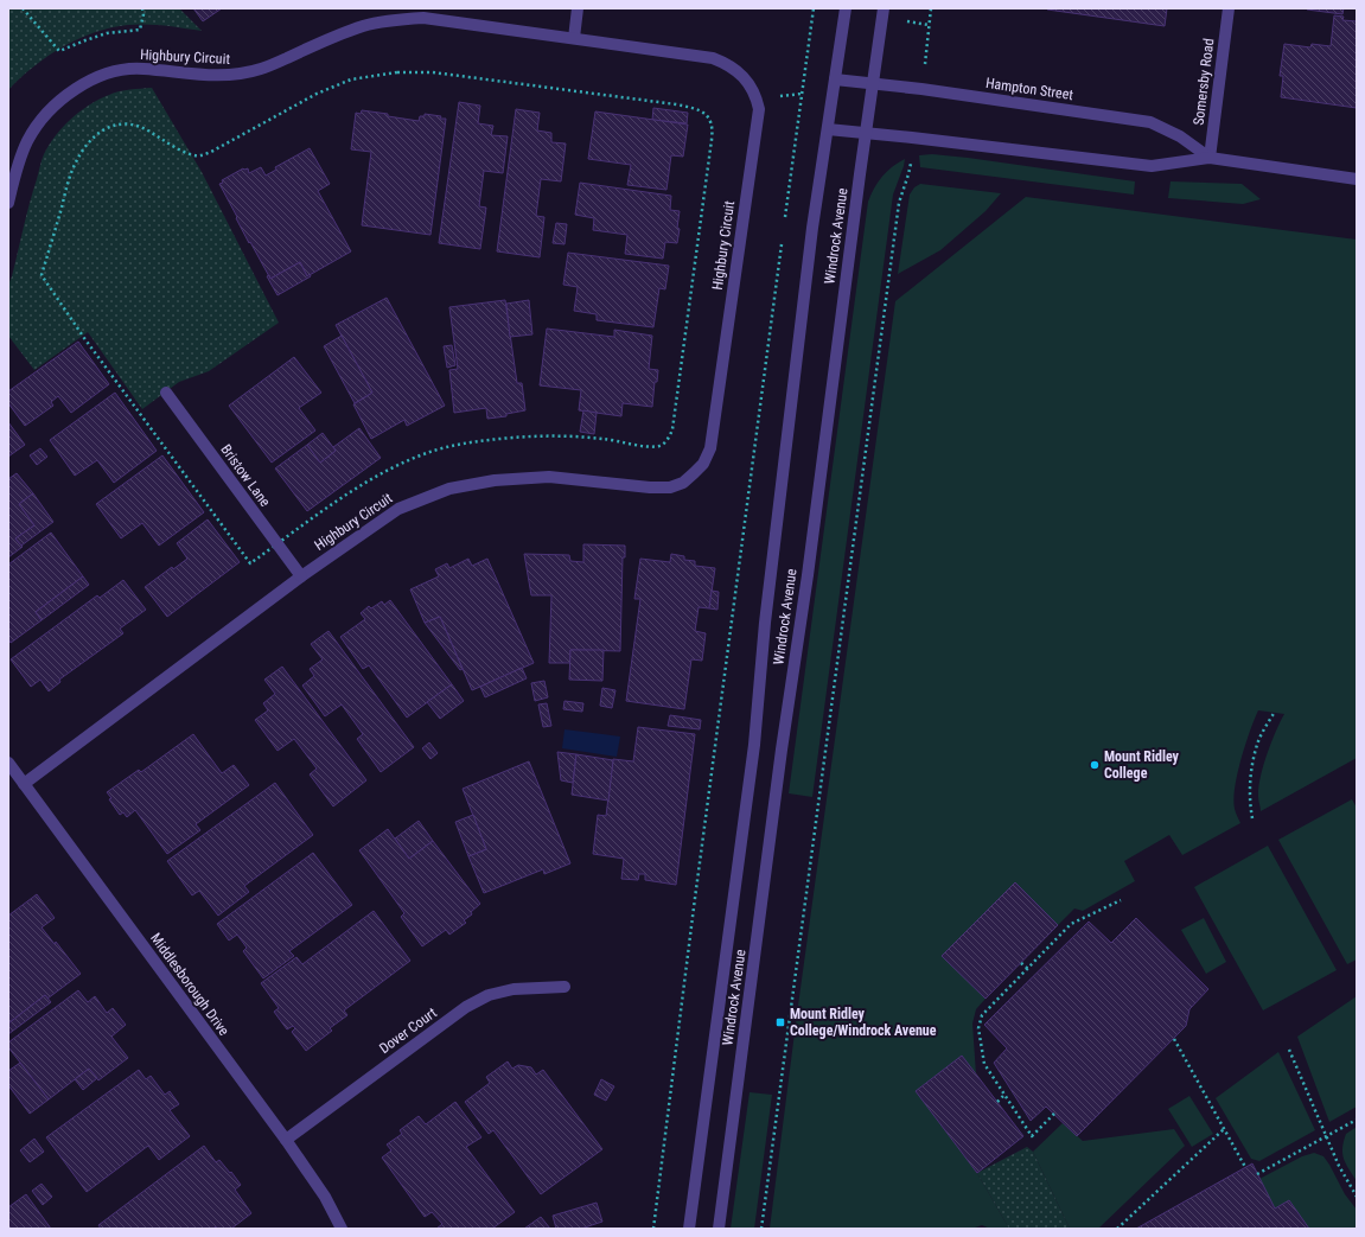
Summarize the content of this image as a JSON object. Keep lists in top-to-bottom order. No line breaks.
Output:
{"streets":{"street":["Highbury Circuit","Somersby Road","Hampton Street","Windrock Avenue","Bristow Lane","Middlesborough Drive","Dover Court"]},"crossings":[["Highbury Circuit","Bristow Lane"],["Highbury Circuit","Middlesborough Drive"],["Somersby Road","Hampton Street"],["Hampton Street","Windrock Avenue"],["Middlesborough Drive","Dover Court"]],"places":{"other":["Mount Ridley College"],"transit":["Mount Ridley College/Windrock Avenue"]}}
